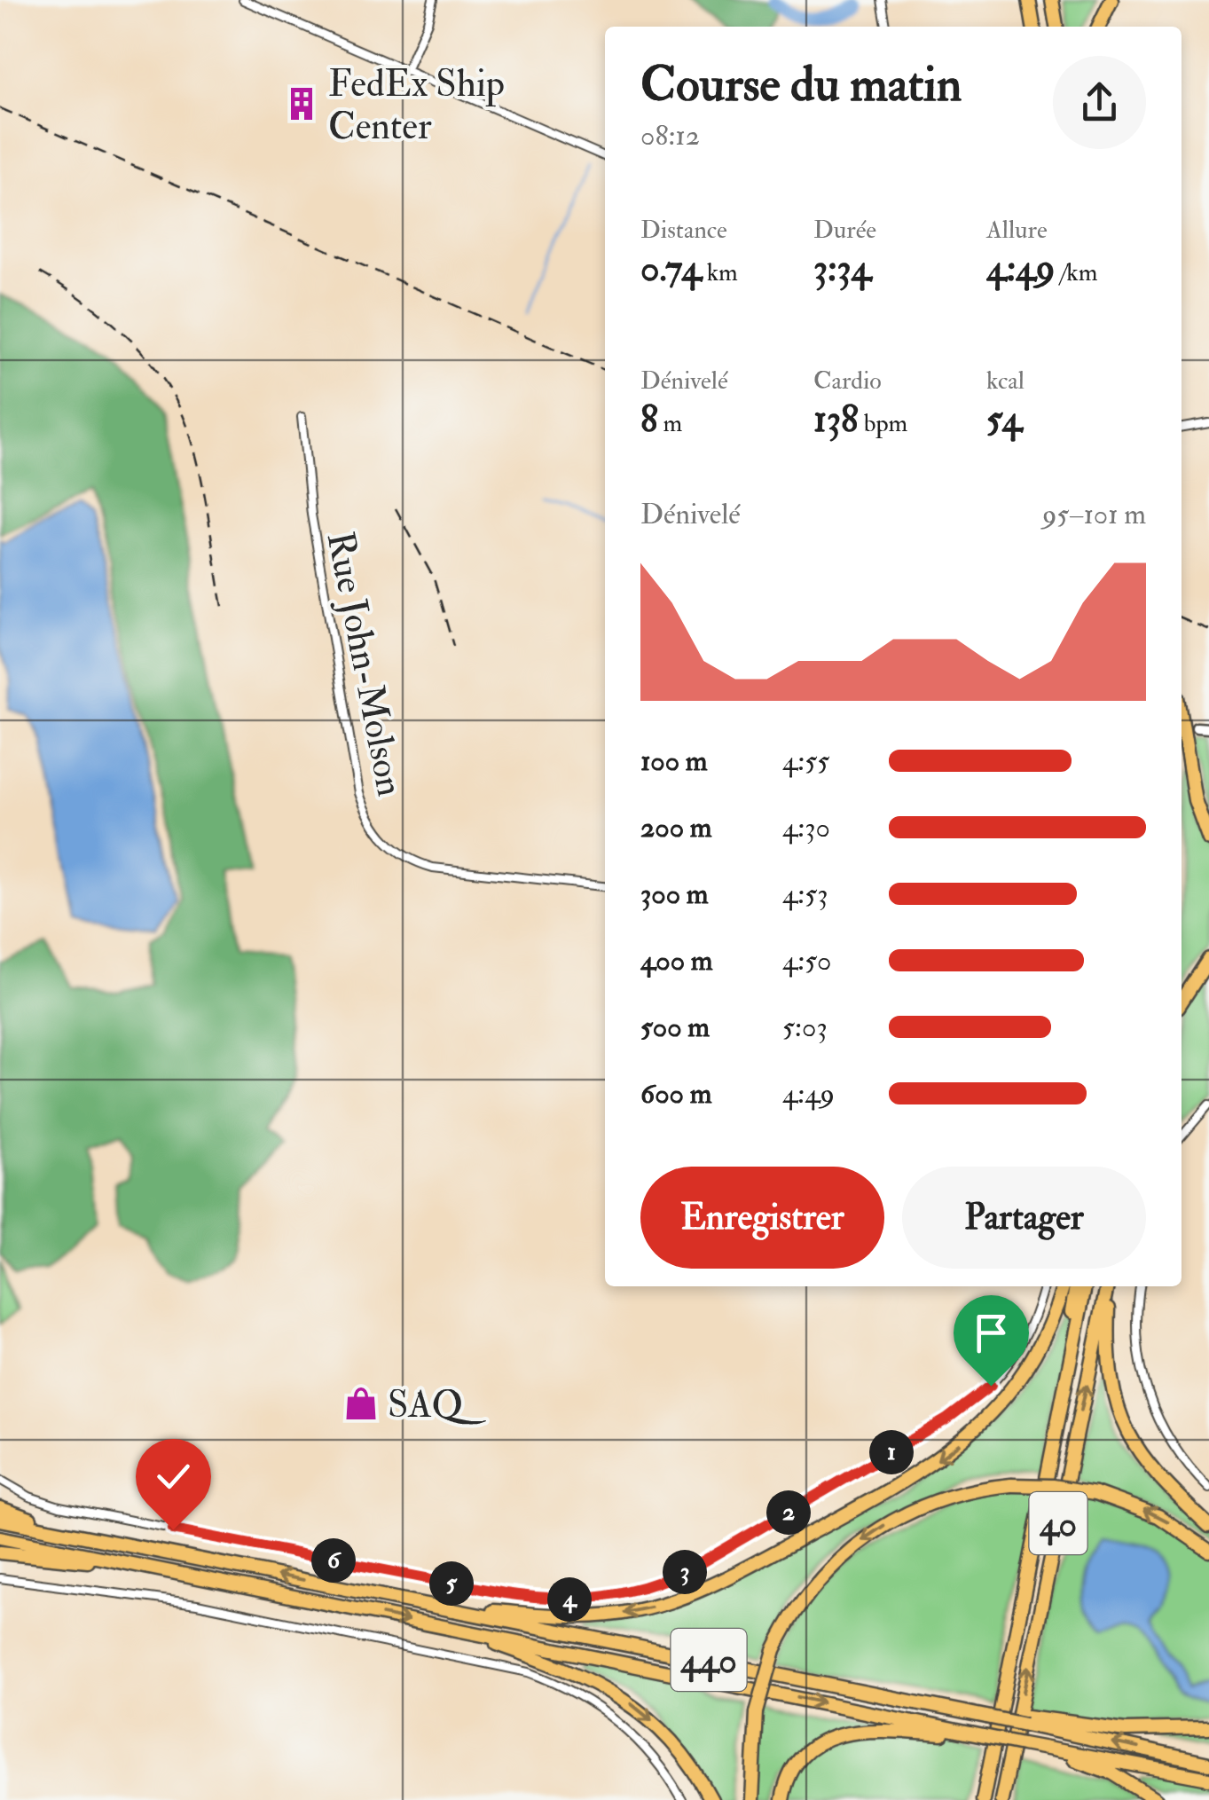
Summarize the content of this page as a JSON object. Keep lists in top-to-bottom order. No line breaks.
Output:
{"streets":{"highway":["40","440"],"street":["Rue John-Molson"]},"places":{"building":["FedEx Ship Center"],"shop":["SAQ"]},"page":{"heading":["Course du matin","08:12"],"stats":[["Distance","0.74 km"],["Durée","3:34"],["Allure","4:49 /km"],["Dénivelé","8 m"],["Cardio","138 bpm"],["kcal","54"]],"chart":["Dénivelé","95–101 m"],"list":[{"name":"100 m","note":"4:55"},{"name":"200 m","note":"4:30"},{"name":"300 m","note":"4:53"},{"name":"400 m","note":"4:50"},{"name":"500 m","note":"5:03"},{"name":"600 m","note":"4:49"}],"buttons":["Enregistrer","Partager"],"pins":["1","2","6","3","5","4"]}}
